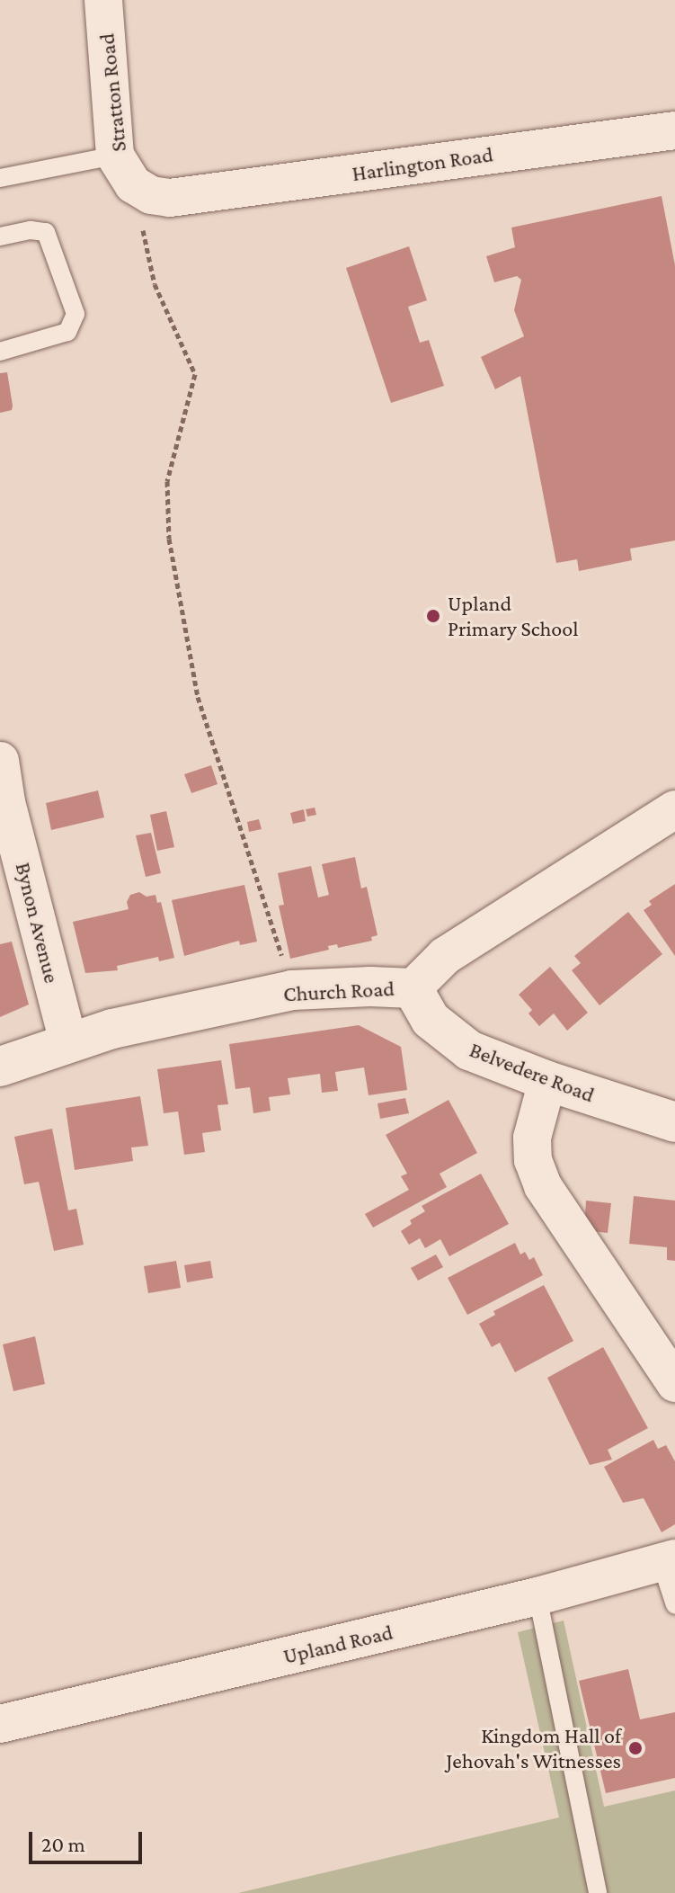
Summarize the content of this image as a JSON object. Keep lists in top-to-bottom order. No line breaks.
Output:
{"streets":{"street":["Stratton Road","Harlington Road","Bynon Avenue","Church Road","Belvedere Road","Upland Road"]},"crossings":[["Stratton Road","Harlington Road"],["Bynon Avenue","Church Road"],["Church Road","Belvedere Road"]],"places":["Upland Primary School","Kingdom Hall of Jehovah's Witnesses"],"scale_bar":"20 m"}
